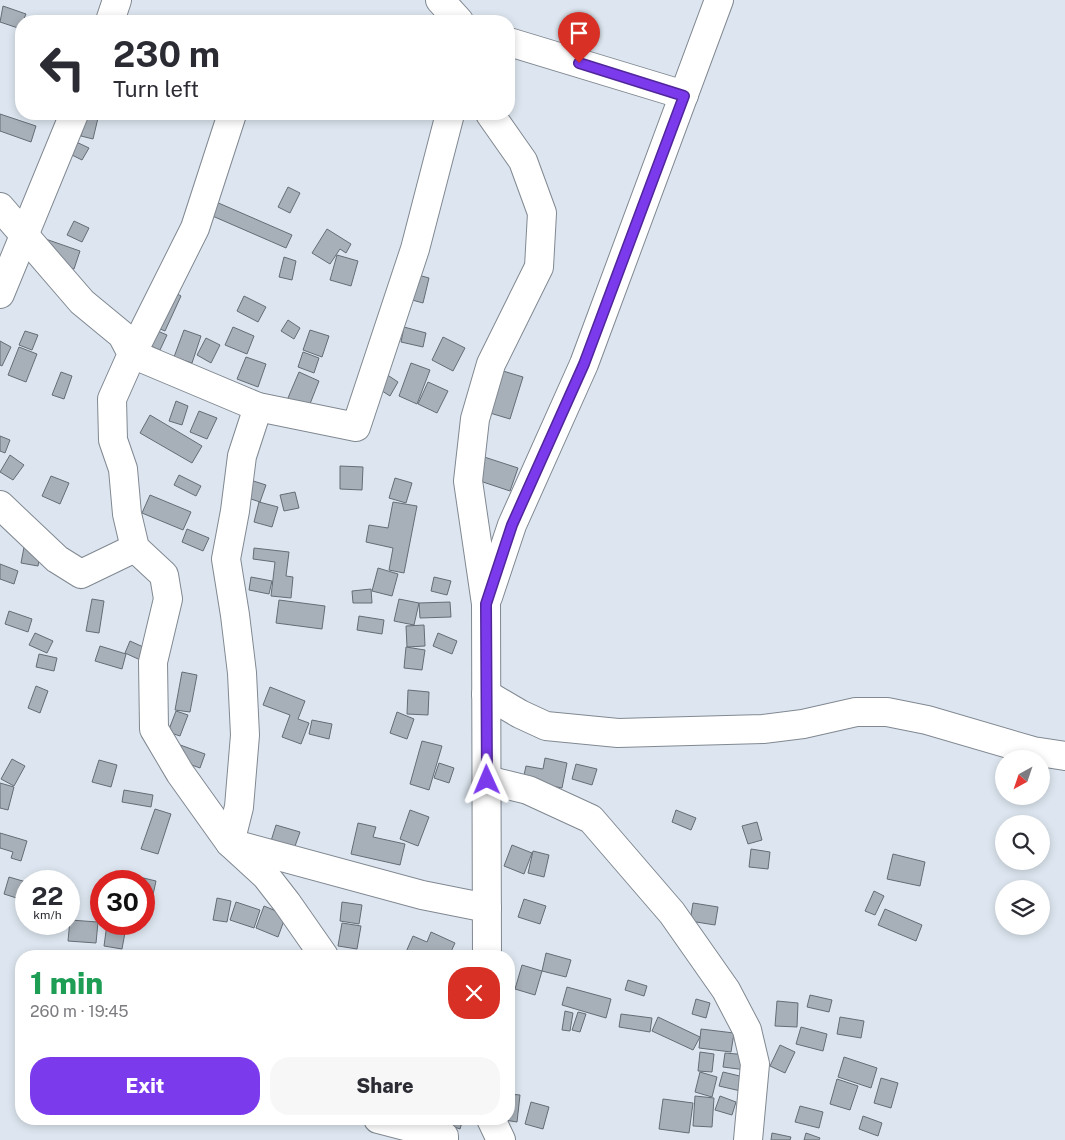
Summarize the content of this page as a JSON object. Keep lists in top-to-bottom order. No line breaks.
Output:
{"north":"bottom left","page":{"turn":["230 m","Turn left"],"speed":"22 km/h","limit":"30","heading":["1 min","260 m · 19:45"],"buttons":["Exit","Share"]}}
